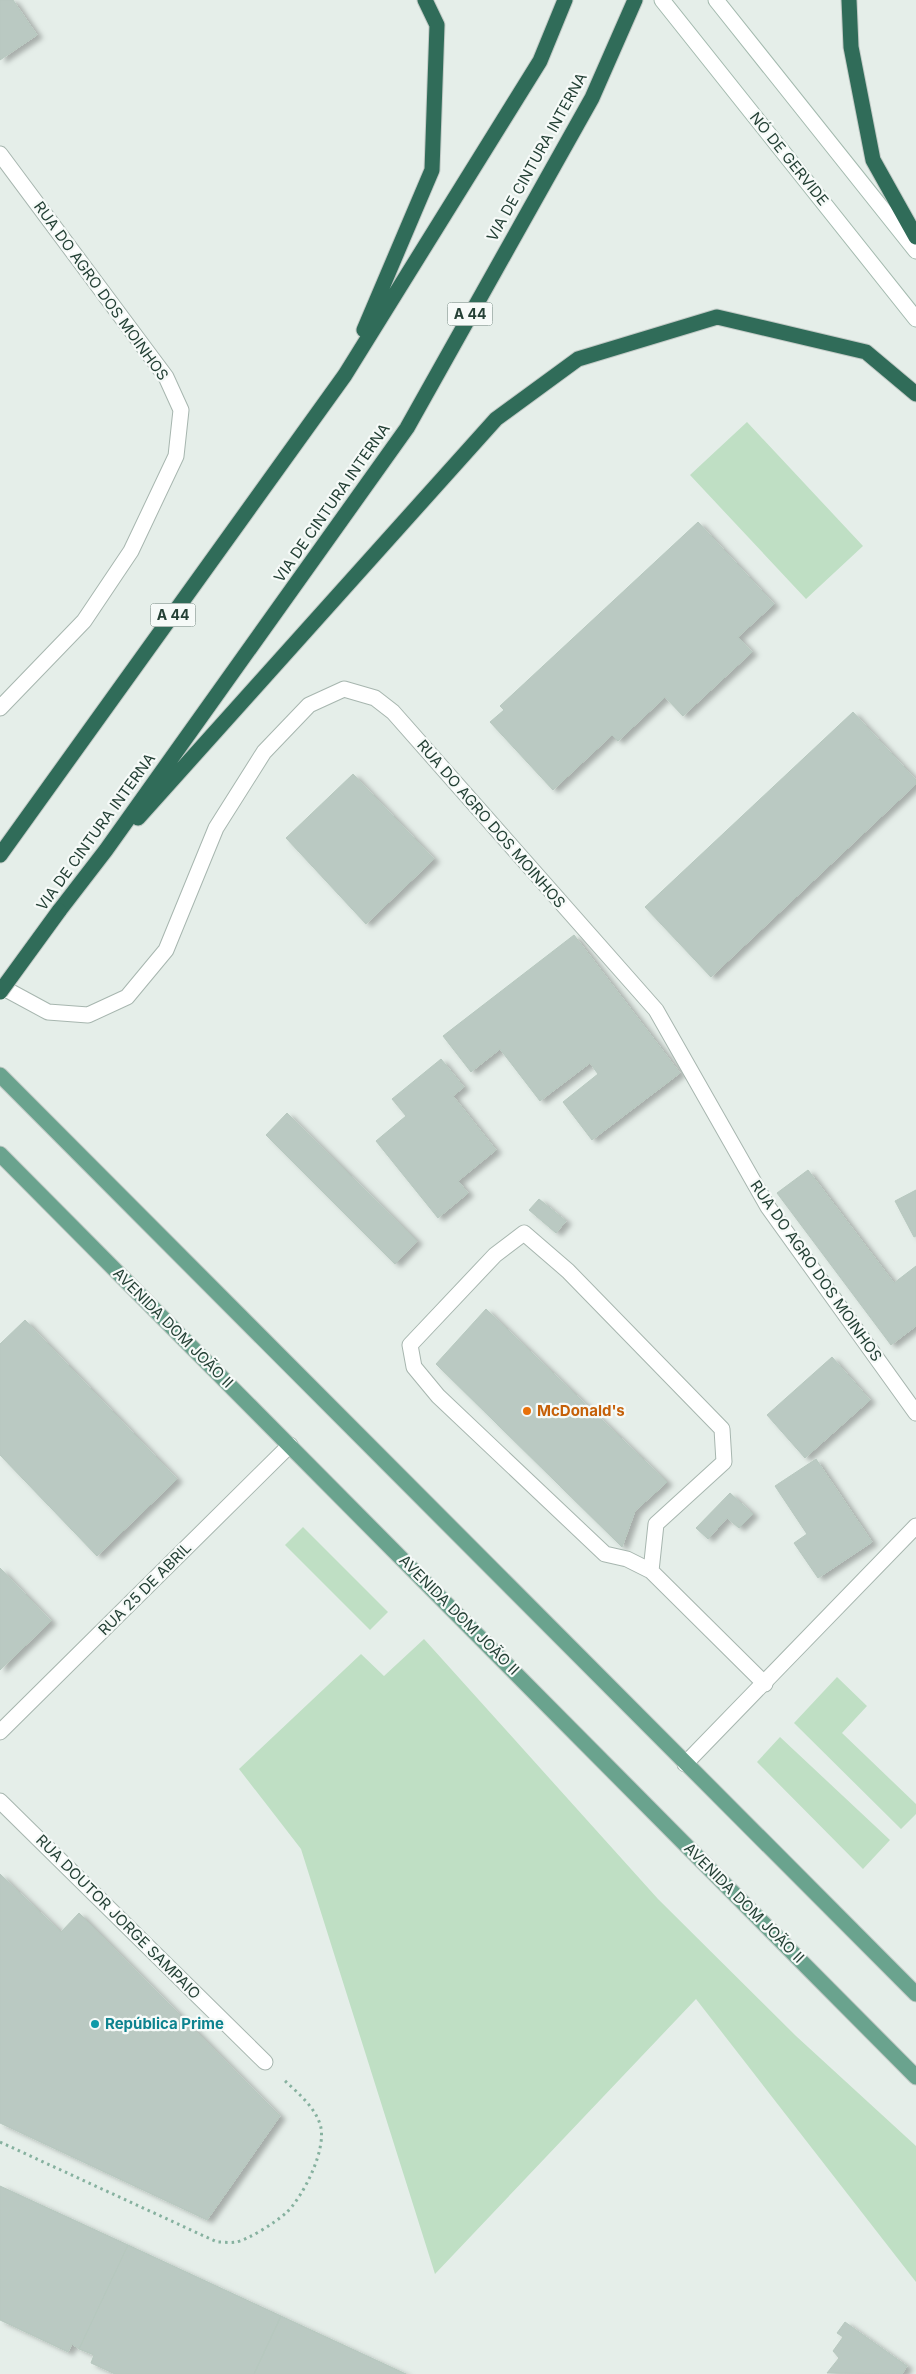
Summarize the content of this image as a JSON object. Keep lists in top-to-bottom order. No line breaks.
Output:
{"streets":{"highway":["VIA DE CINTURA INTERNA","A 44"],"main road":["AVENIDA DOM JOÃO II"],"street":["NÓ DE GERVIDE","RUA DO AGRO DOS MOINHOS","RUA 25 DE ABRIL","RUA DOUTOR JORGE SAMPAIO"]},"crossings":[["AVENIDA DOM JOÃO II","RUA 25 DE ABRIL"]],"places":["McDonald's","República Prime"]}
